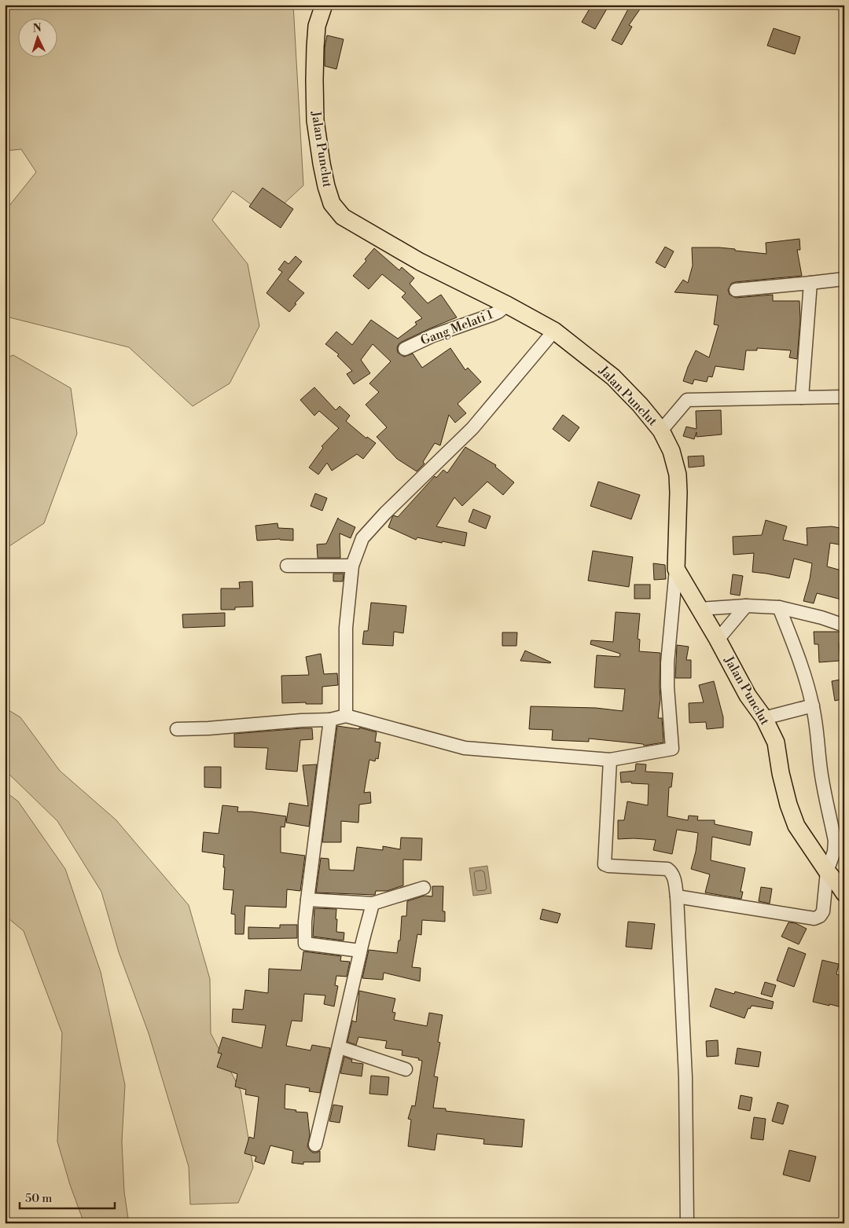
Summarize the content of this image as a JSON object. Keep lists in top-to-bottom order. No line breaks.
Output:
{"streets":{"main road":["Jalan Punclut"],"street":["Gang Melati 1"]},"crossings":[["Jalan Punclut","Gang Melati 1"]],"scale_bar":"50 m","north":"top"}
